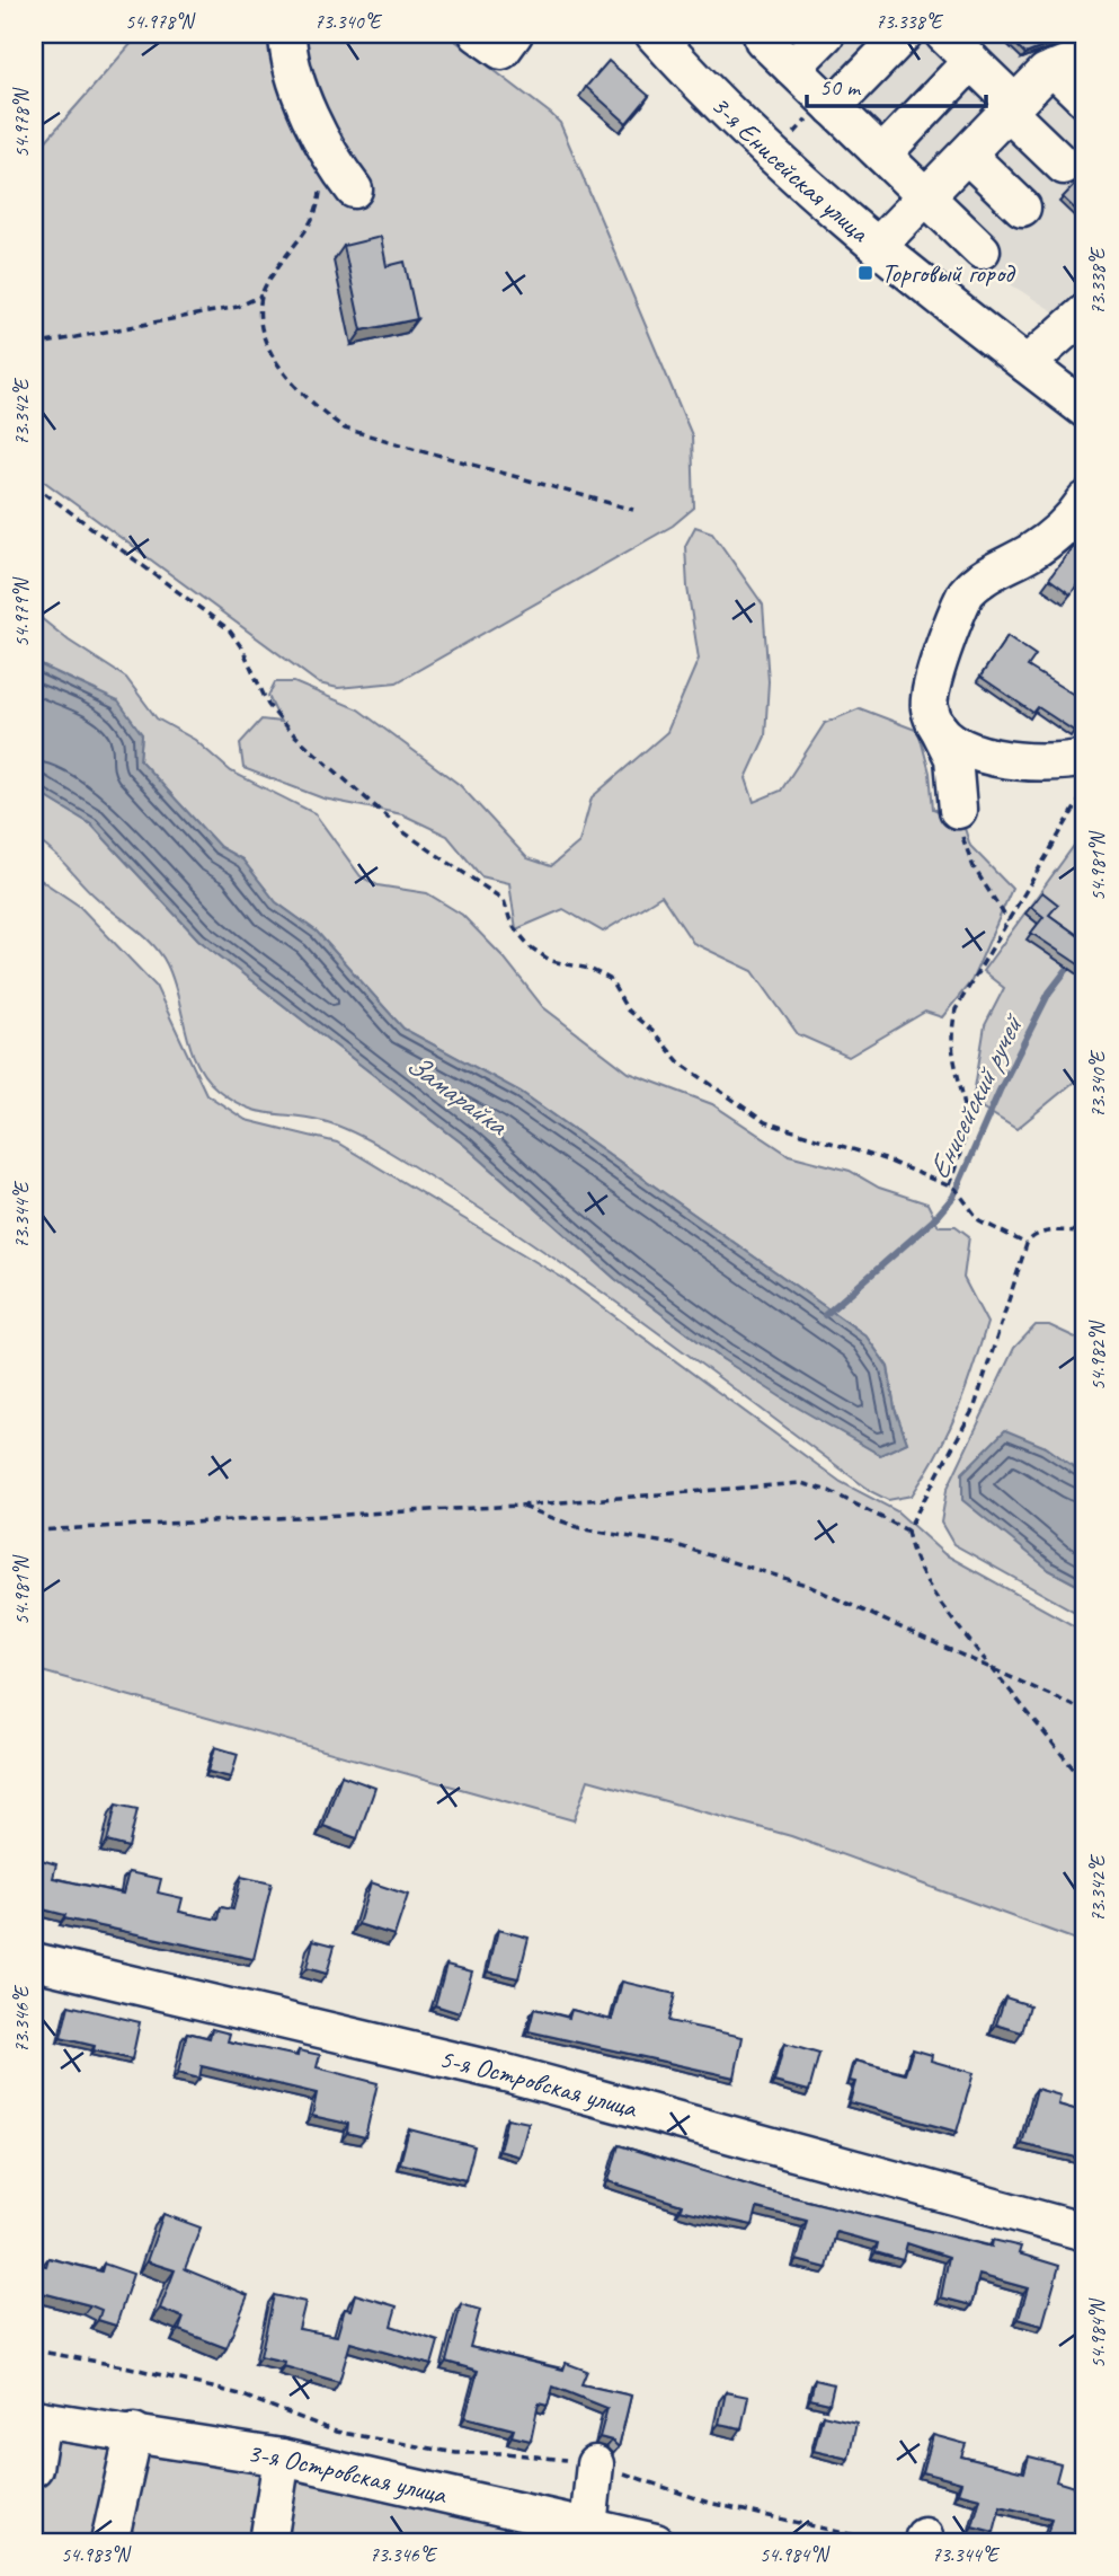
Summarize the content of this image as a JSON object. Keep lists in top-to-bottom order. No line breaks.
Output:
{"streets":{"street":["3-я Енисейская улица","5-я Островская улица","3-я Островская улица"]},"water":["Замарайка","Енисейский ручей"],"places":{"transit":["Торговый город"]},"scale_bar":"50 m","coordinates":["54.978°N","73.340°E","73.338°E","73.342°E","54.979°N","54.981°N","73.344°E","54.982°N","73.346°E","54.984°N","54.983°N"]}
